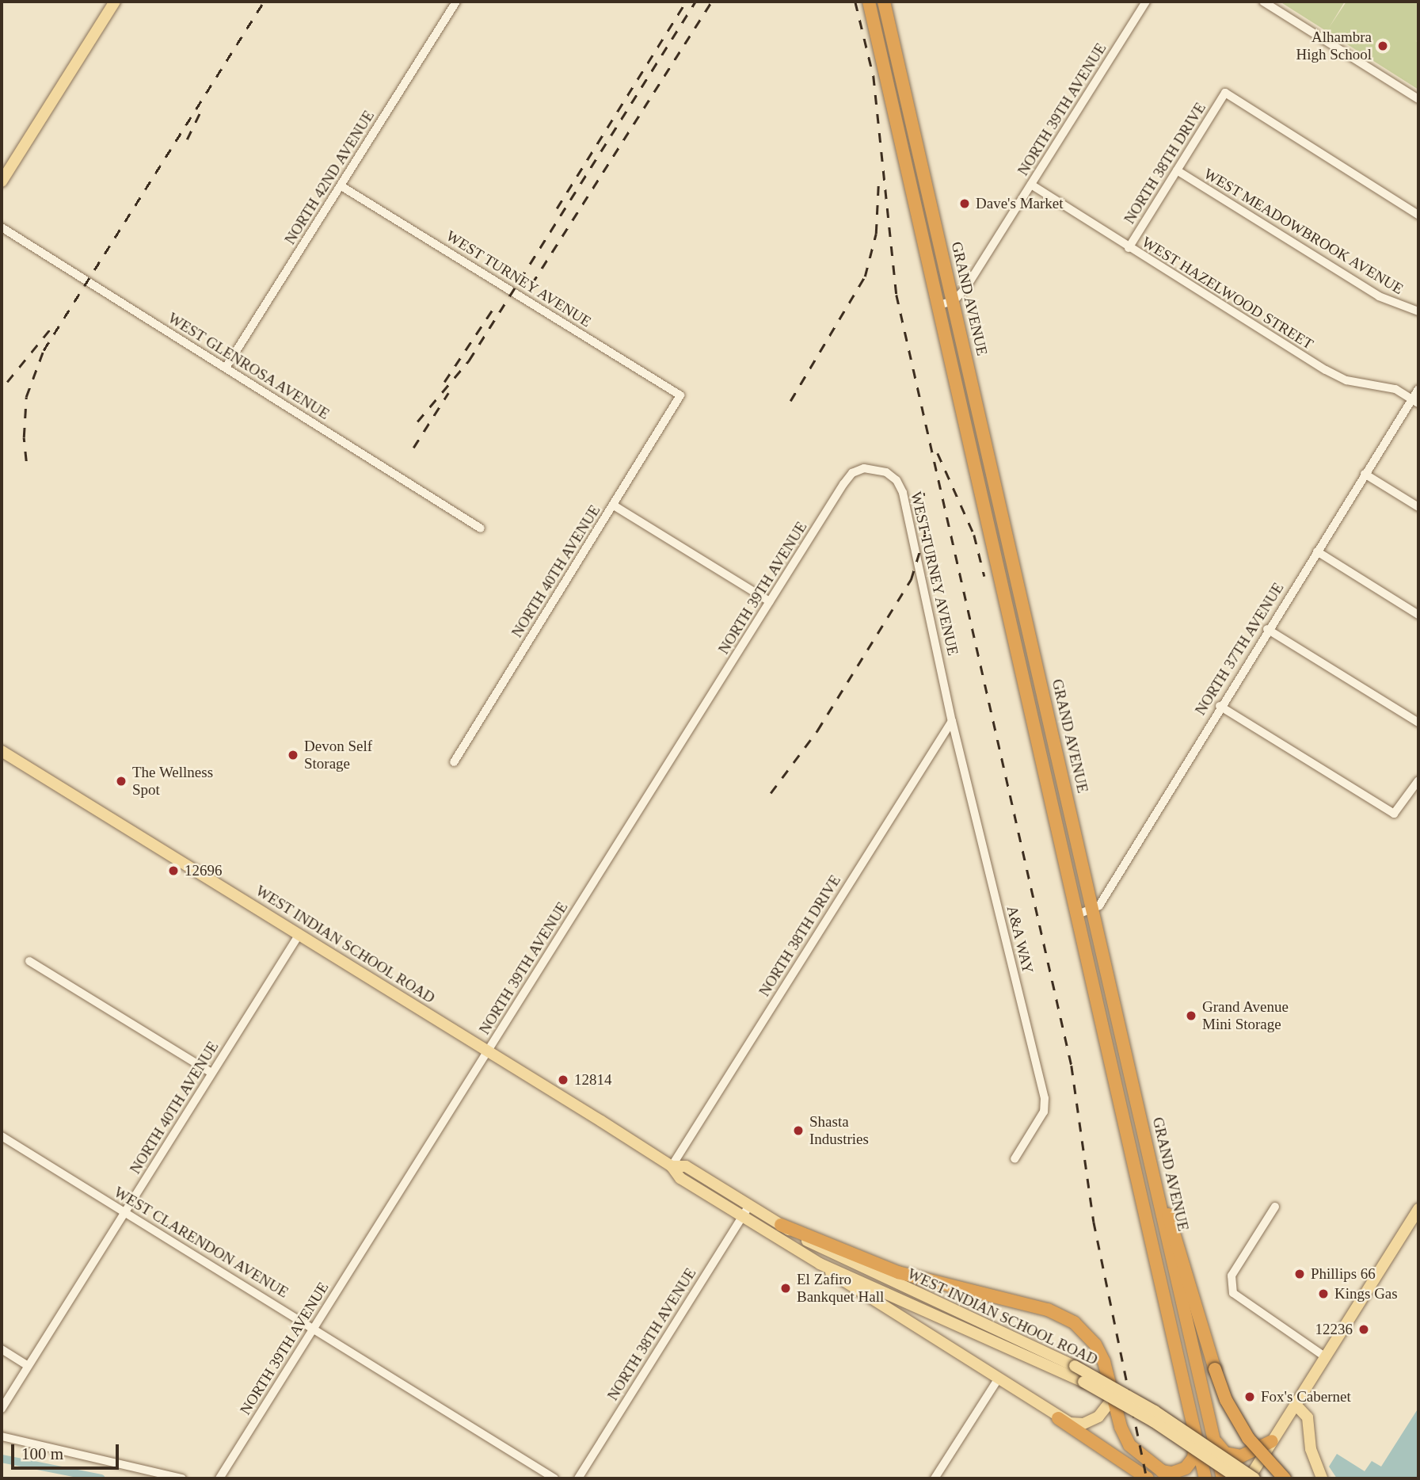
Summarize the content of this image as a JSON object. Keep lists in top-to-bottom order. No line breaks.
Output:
{"streets":{"highway":["GRAND AVENUE"],"main road":["WEST INDIAN SCHOOL ROAD"],"street":["NORTH 39TH AVENUE","NORTH 38TH DRIVE","NORTH 42ND AVENUE","WEST MEADOWBROOK AVENUE","WEST TURNEY AVENUE","WEST HAZELWOOD STREET","WEST GLENROSA AVENUE","NORTH 40TH AVENUE","NORTH 37TH AVENUE","A&A WAY","WEST CLARENDON AVENUE","NORTH 38TH AVENUE"]},"crossings":[["NORTH 39TH AVENUE","WEST TURNEY AVENUE"],["NORTH 39TH AVENUE","WEST HAZELWOOD STREET"],["NORTH 39TH AVENUE","GRAND AVENUE"],["NORTH 39TH AVENUE","WEST INDIAN SCHOOL ROAD"],["NORTH 39TH AVENUE","WEST CLARENDON AVENUE"],["NORTH 38TH DRIVE","WEST MEADOWBROOK AVENUE"],["NORTH 38TH DRIVE","WEST TURNEY AVENUE"],["NORTH 38TH DRIVE","WEST HAZELWOOD STREET"],["NORTH 38TH DRIVE","A&A WAY"],["NORTH 38TH DRIVE","WEST INDIAN SCHOOL ROAD"],["NORTH 42ND AVENUE","WEST TURNEY AVENUE"],["NORTH 42ND AVENUE","WEST GLENROSA AVENUE"],["WEST TURNEY AVENUE","NORTH 40TH AVENUE"],["WEST TURNEY AVENUE","A&A WAY"],["WEST HAZELWOOD STREET","NORTH 37TH AVENUE"],["GRAND AVENUE","NORTH 37TH AVENUE"],["NORTH 40TH AVENUE","WEST INDIAN SCHOOL ROAD"],["NORTH 40TH AVENUE","WEST CLARENDON AVENUE"],["WEST INDIAN SCHOOL ROAD","NORTH 38TH AVENUE"]],"places":["Alhambra High School","Dave's Market","Devon Self Storage","The Wellness Spot","12696","Grand Avenue Mini Storage","12814","Shasta Industries","Phillips 66","El Zafiro Bankquet Hall","Kings Gas","12236","Fox's Cabernet"],"scale_bar":"100 m"}
